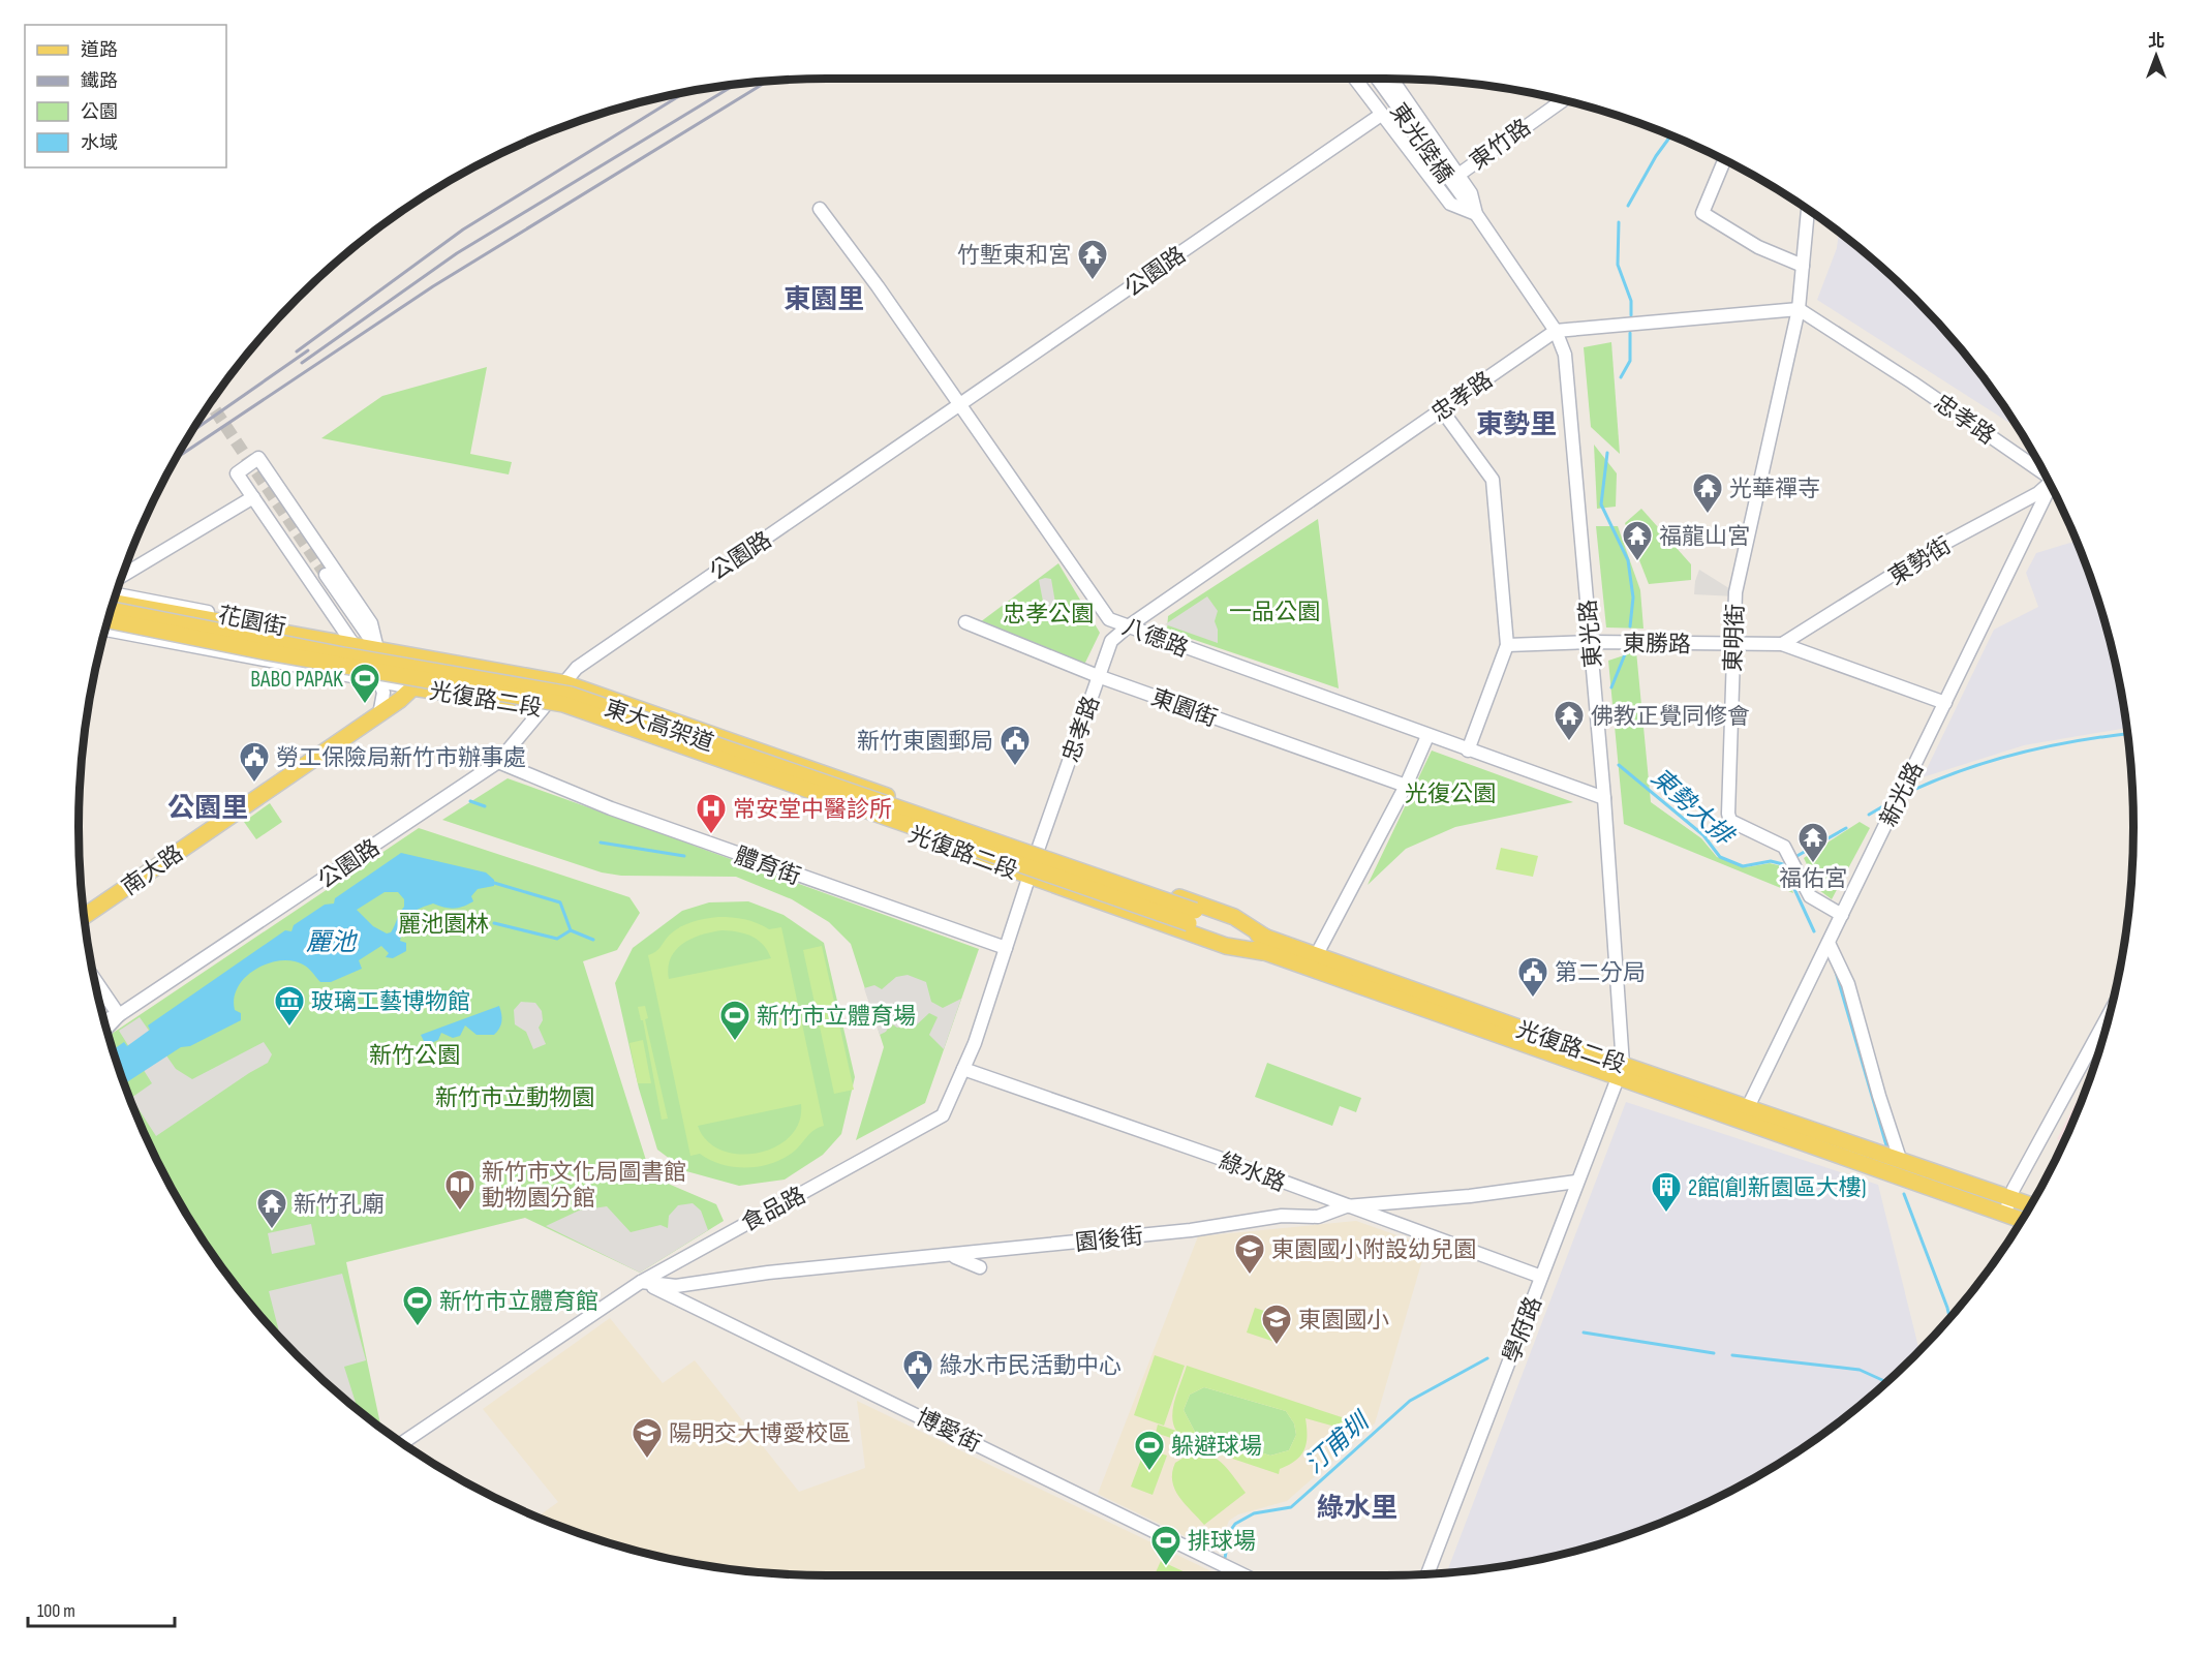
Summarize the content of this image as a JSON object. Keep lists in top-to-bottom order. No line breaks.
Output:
{"streets":{"main road":["光復路二段","東大高架道","南大路"],"street":["東光陸橋","東竹路","公園路","忠孝路","東勢街","花園街","東光路","八德路","東明街","東勝路","東園街","新光路","體育街","綠水路","食品路","園後街","學府路","博愛街"]},"crossings":[["東光陸橋","東光路"],["東竹路","東光路"],["公園路","八德路"],["公園路","光復路二段"],["公園路","體育街"],["忠孝路","東光路"],["忠孝路","八德路"],["忠孝路","東明街"],["忠孝路","光復路二段"],["忠孝路","東園街"],["忠孝路","食品路"],["東勢街","東勝路"],["花園街","光復路二段"],["東光路","八德路"],["東光路","東勝路"],["東光路","光復路二段"],["東光路","學府路"],["東明街","東勝路"],["東明街","新光路"],["東勝路","新光路"],["光復路二段","東大高架道"],["光復路二段","新光路"],["光復路二段","南大路"],["光復路二段","食品路"],["光復路二段","學府路"],["體育街","食品路"],["綠水路","食品路"],["綠水路","園後街"],["綠水路","學府路"],["食品路","園後街"],["食品路","博愛街"],["園後街","學府路"],["園後街","博愛街"]],"districts":["東園里","東勢里","公園里","綠水里"],"water":["東勢大排","麗池","汀甫圳"],"parks":["一品公園","忠孝公園","光復公園","麗池園林","新竹公園","新竹市立動物園"],"places":{"temple":["竹塹東和宮","光華禪寺","福龍山宮","佛教正覺同修會","福佑宮","新竹孔廟"],"sports":["BABO PAPAK","新竹市立體育場","新竹市立體育館","躲避球場","排球場"],"public building":["新竹東園郵局","勞工保險局新竹市辦事處","第二分局","綠水市民活動中心"],"hospital":["常安堂中醫診所"],"museum":["玻璃工藝博物館"],"library":["新竹市文化局圖書館 動物園分館"],"building":["2館(創新園區大樓)"],"school or university":["東園國小附設幼兒園","東園國小","陽明交大博愛校區"]},"legend":["道路","鐵路","公園","水域"],"scale_bar":"100 m","north":"top"}
